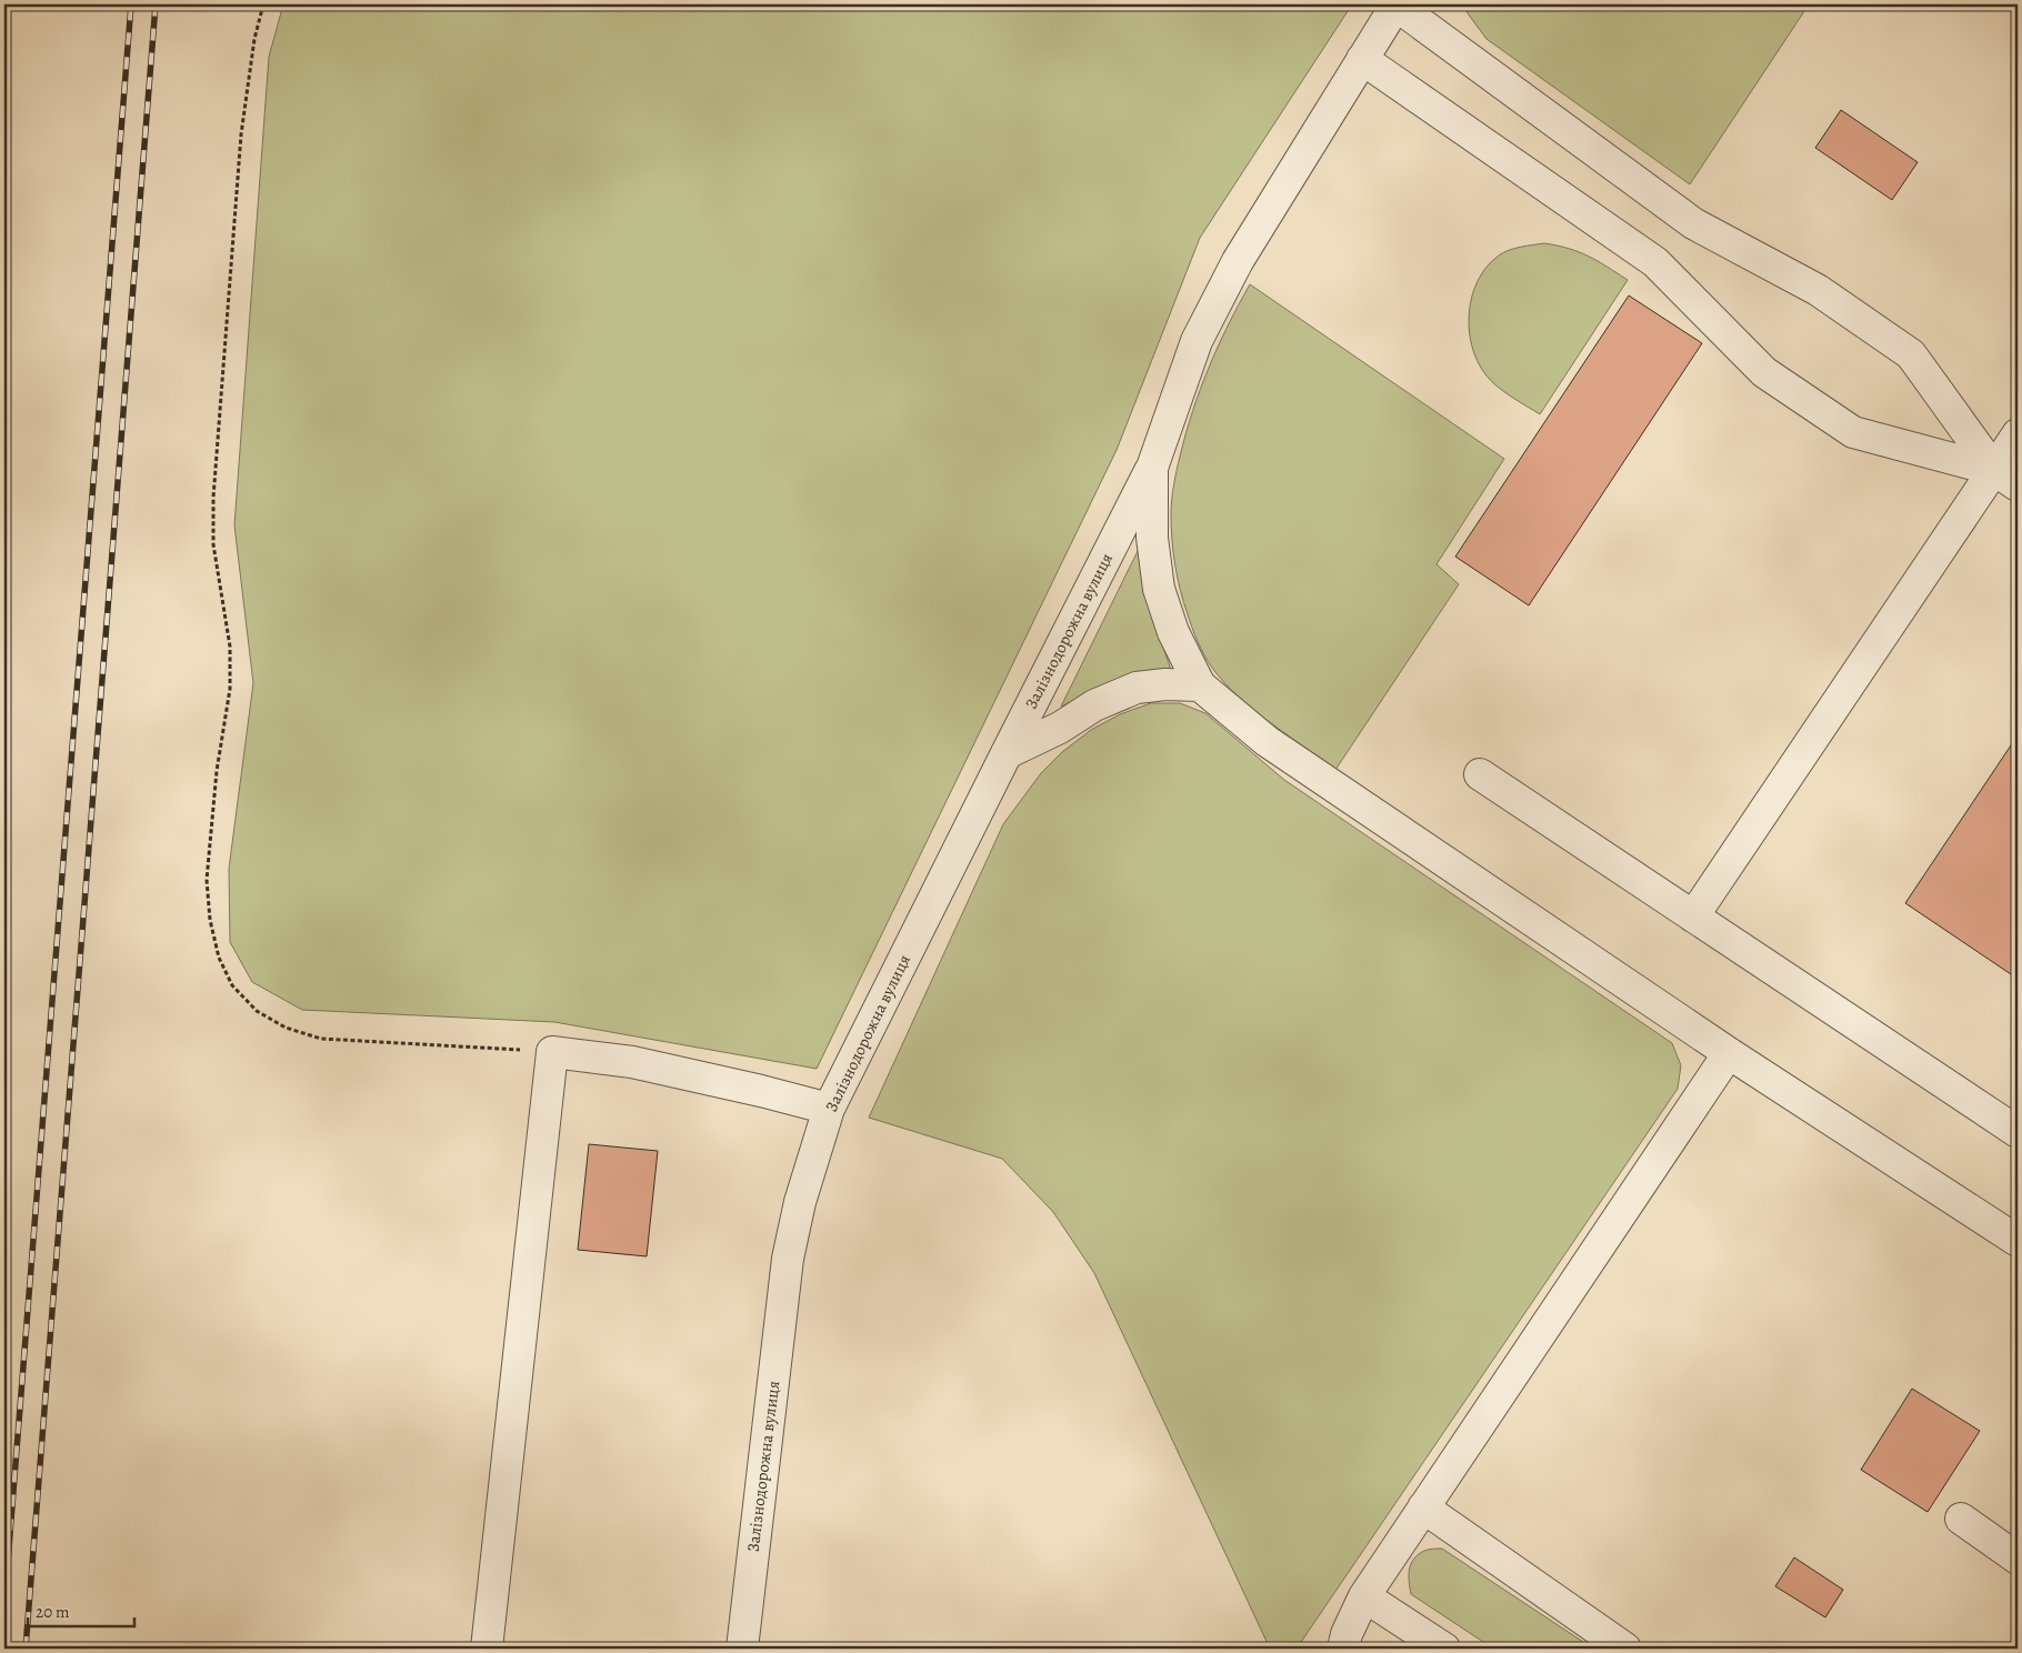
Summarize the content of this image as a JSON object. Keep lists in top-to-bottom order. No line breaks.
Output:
{"streets":{"street":["Залізнодорожна вулиця"]},"scale_bar":"20 m"}
